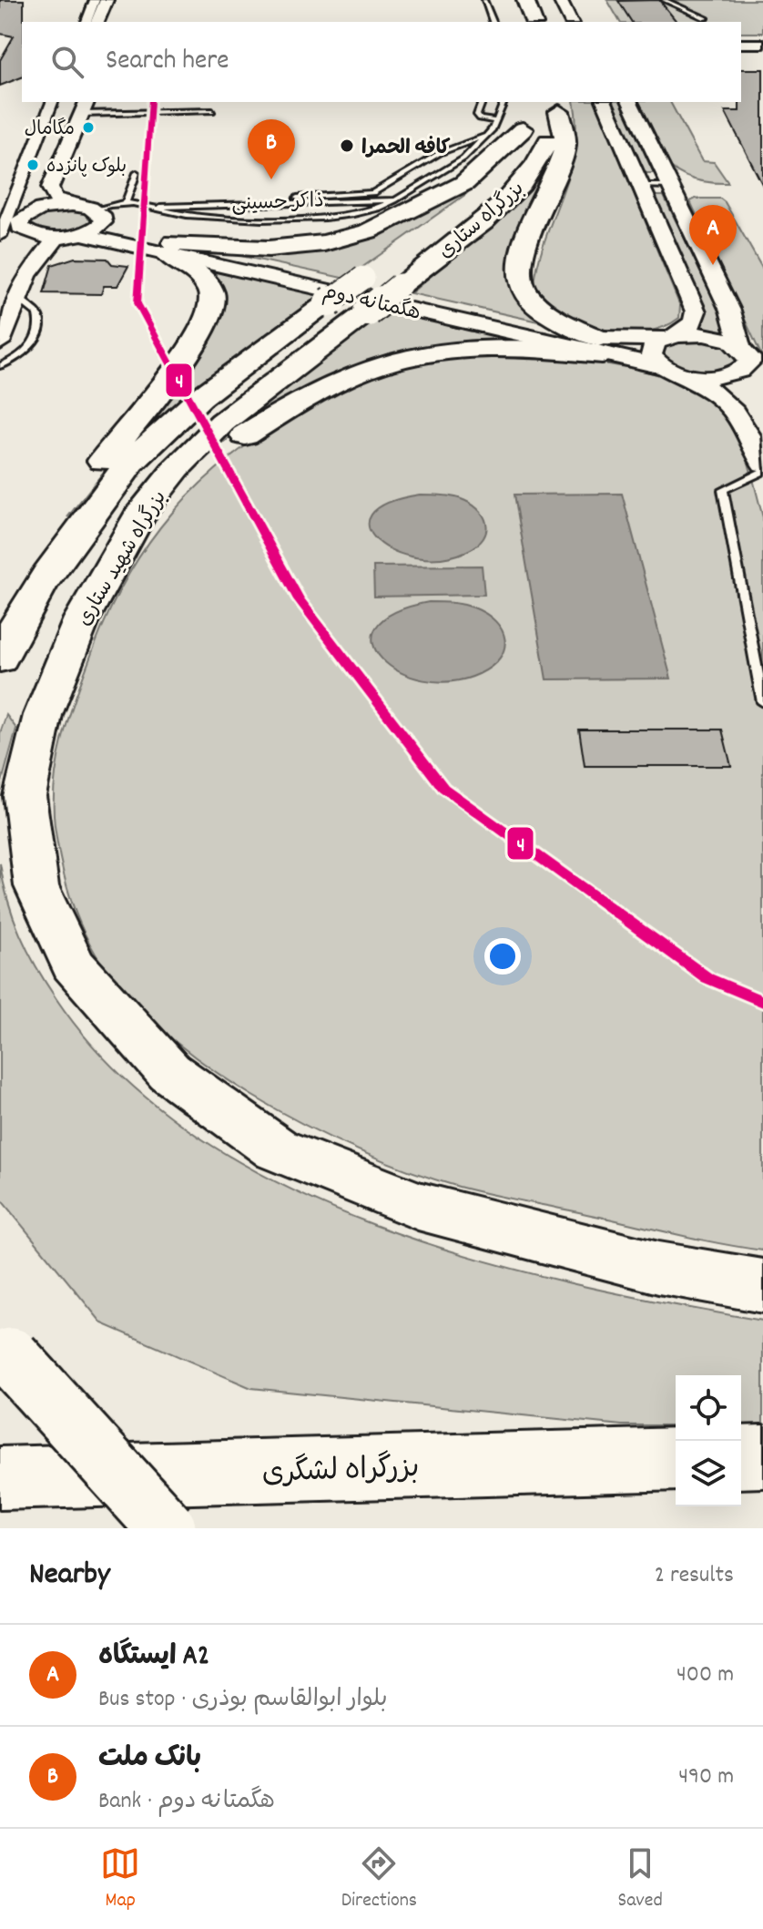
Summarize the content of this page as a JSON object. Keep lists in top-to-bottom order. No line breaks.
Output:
{"streets":{"highway":["بزرگراه ستاری","بزرگراه شهید ستاری","بزرگراه لشگری"],"main road":["هگمتانه دوم"],"lane":["ذاکر حسینی"]},"crossings":[["ذاکر حسینی","هگمتانه دوم"],["بزرگراه ستاری","بزرگراه شهید ستاری"]],"places":["مگامال","کافه الحمرا","بلوک پانزده"],"lines":["transit line 4"],"page":{"search":"Search here","pins":["B","A"],"heading":["Nearby","2 results"],"list":[{"mark":"A","name":"ایستگاه A2","note":"Bus stop · بلوار ابوالقاسم بوذری","value":"400 m"},{"mark":"B","name":"بانک ملت","note":"Bank · هگمتانه دوم","value":"490 m"}],"nav":["Map","Directions","Saved"]}}
